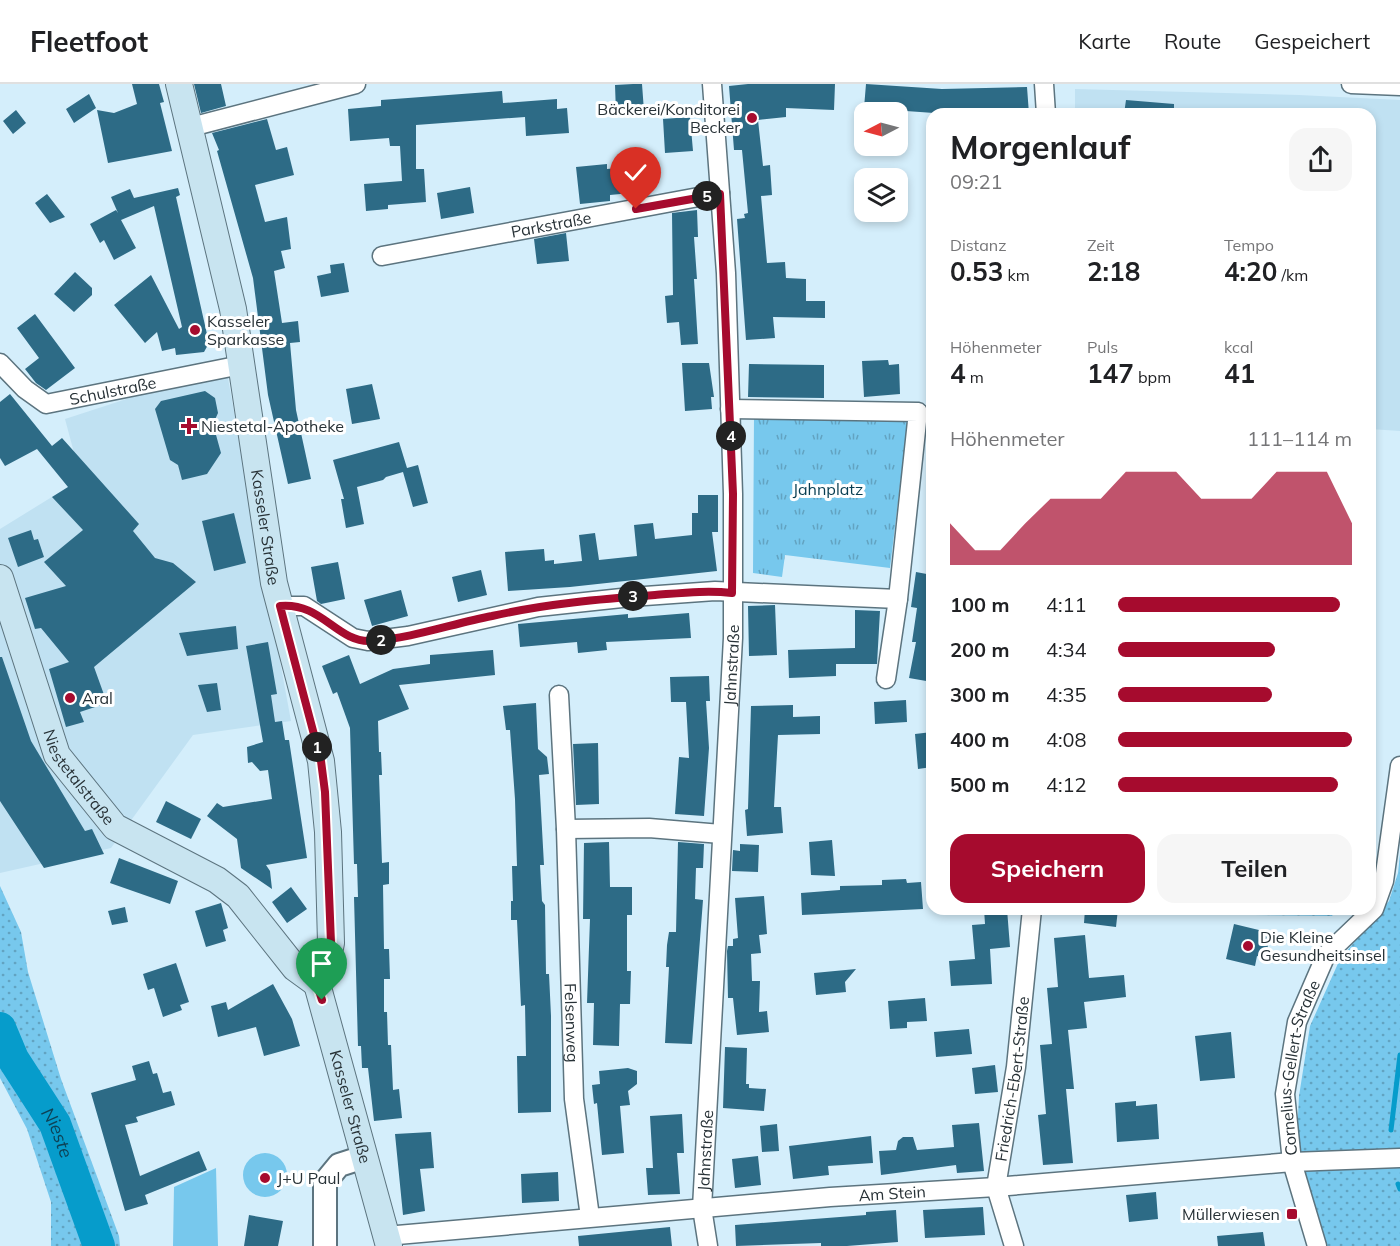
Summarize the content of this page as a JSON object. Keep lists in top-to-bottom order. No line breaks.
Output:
{"streets":{"main road":["Kasseler Straße","Niestetalstraße"],"street":["Parkstraße","Schulstraße","Jahnstraße","Felsenweg","Cornelius-Gellert-Straße","Friedrich-Ebert-Straße","Am Stein"]},"crossings":[["Parkstraße","Jahnstraße"],["Schulstraße","Kasseler Straße"],["Kasseler Straße","Niestetalstraße"],["Kasseler Straße","Am Stein"],["Jahnstraße","Am Stein"],["Felsenweg","Am Stein"],["Cornelius-Gellert-Straße","Am Stein"],["Friedrich-Ebert-Straße","Am Stein"]],"water":["Nieste"],"parks":["Jahnplatz"],"places":{"other":["Bäckerei/Konditorei Becker","Kasseler Sparkasse","Aral","Die Kleine Gesundheitsinsel","J+U Paul"],"health":["Niestetal-Apotheke"],"transit":["Müllerwiesen"]},"north":"left","page":{"header":"Fleetfoot","nav":["Karte","Route","Gespeichert"],"heading":["Morgenlauf","09:21"],"pins":["5","4","3","2","1"],"stats":[["Distanz","0.53 km"],["Zeit","2:18"],["Tempo","4:20 /km"],["Höhenmeter","4 m"],["Puls","147 bpm"],["kcal","41"]],"chart":["Höhenmeter","111–114 m"],"list":[{"name":"100 m","note":"4:11"},{"name":"200 m","note":"4:34"},{"name":"300 m","note":"4:35"},{"name":"400 m","note":"4:08"},{"name":"500 m","note":"4:12"}],"buttons":["Speichern","Teilen"]}}
